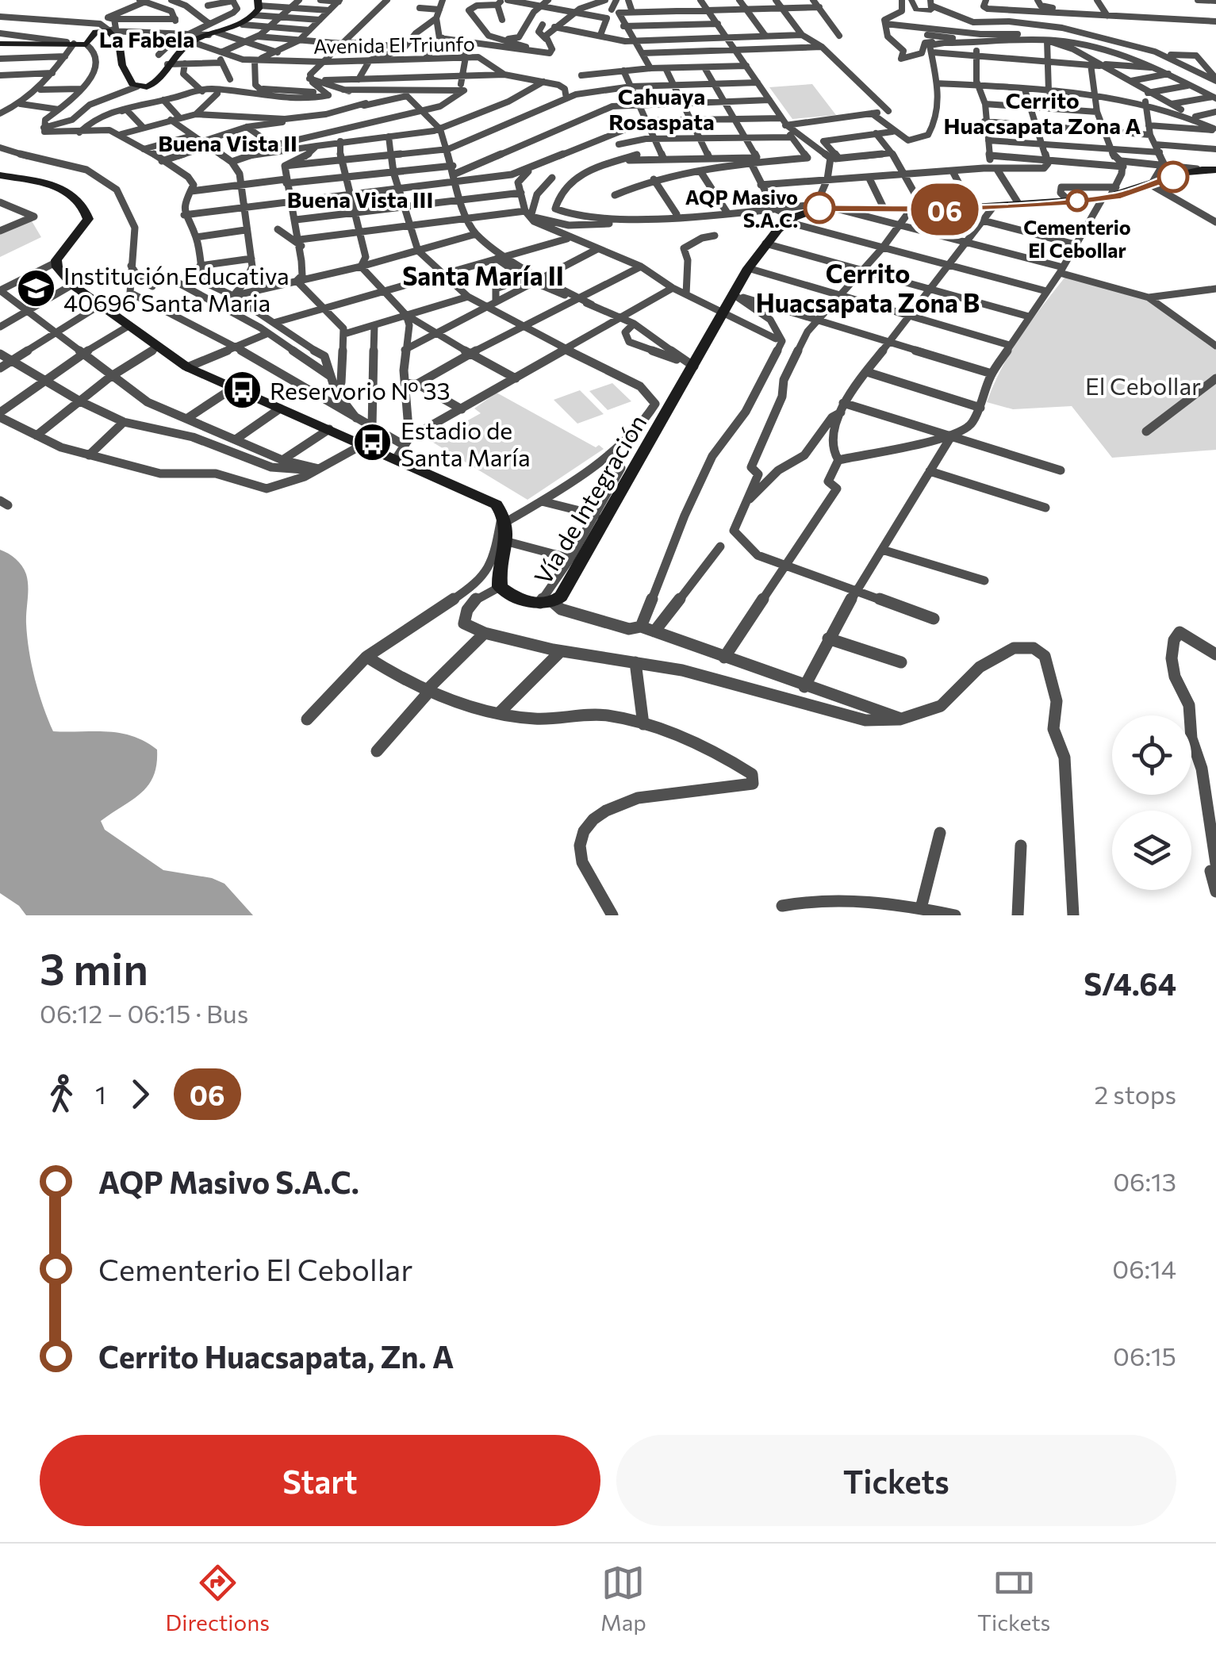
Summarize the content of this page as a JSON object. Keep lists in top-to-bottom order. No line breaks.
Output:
{"streets":{"main road":["Vía de Integración"],"street":["Avenida El Triunfo"]},"districts":["La Fabela","Cahuaya Rosaspata","Cerrito Huacsapata Zona A","Buena Vista II","Buena Vista III","Cerrito Huacsapata Zona B","Santa María II"],"parks":["El Cebollar"],"places":{"other":["Cementerio El Cebollar","AQP Masivo S.A.C."],"school or university":["Institución Educativa 40696 Santa Maria"],"bus stop":["Reservorio Nº 33","Estadio de Santa María"]},"lines":["bus line 06"],"page":{"on_map":"06","heading":["3 min","06:12 – 06:15 · Bus","S/4.64"],"legs":["1","06","2 stops"],"list":[{"name":"AQP Masivo S.A.C.","value":"06:13"},{"name":"Cementerio El Cebollar","value":"06:14"},{"name":"Cerrito Huacsapata, Zn. A","value":"06:15"}],"buttons":["Start","Tickets"],"tabs":["Directions","Map","Tickets"]}}
